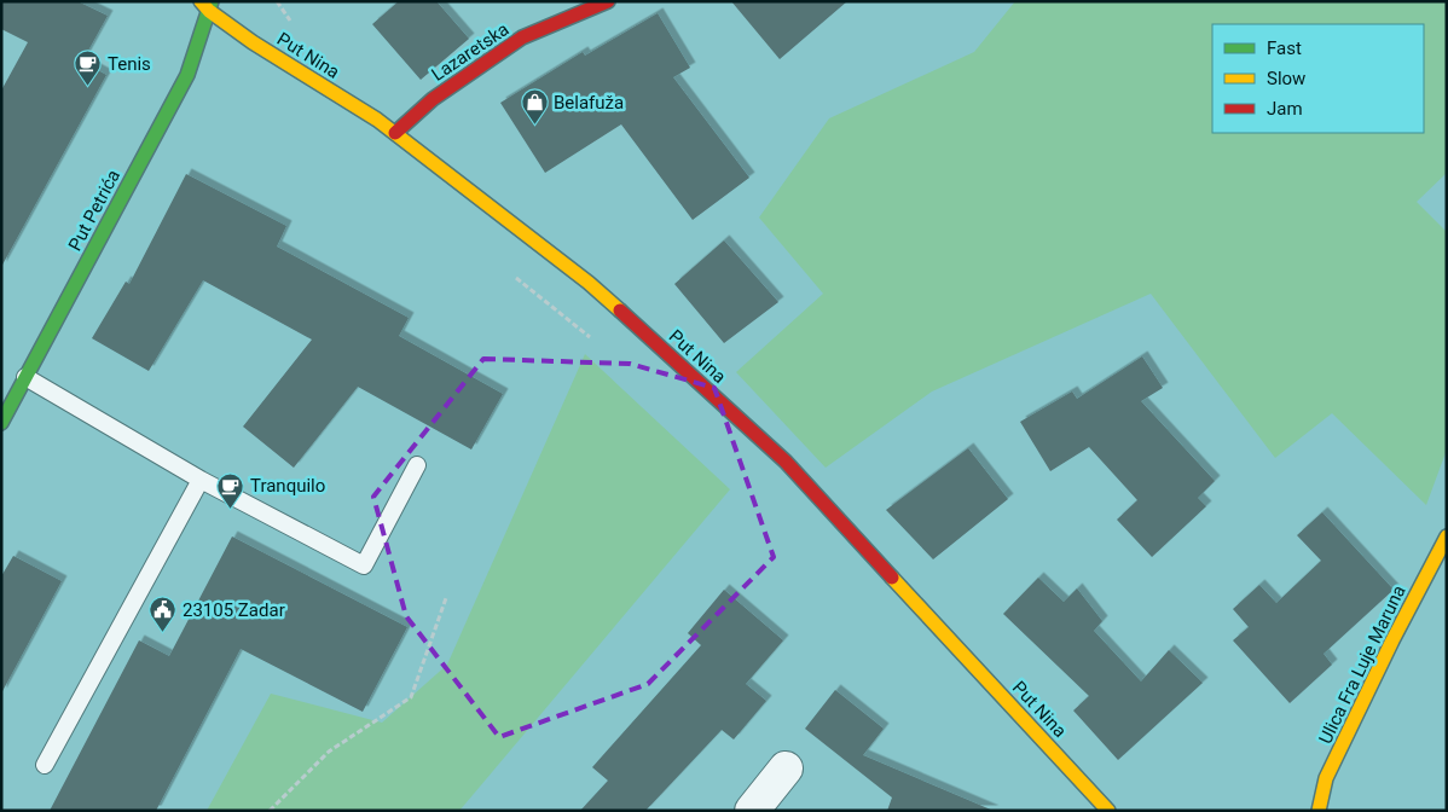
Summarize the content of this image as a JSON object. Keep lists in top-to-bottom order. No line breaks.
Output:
{"streets":{"main road":["Lazaretska","Put Nina","Put Petrića","Ulica Fra Luje Maruna"]},"crossings":[["Lazaretska","Put Nina"],["Put Nina","Put Petrića"]],"places":{"cafe":["Tenis","Tranquilo"],"shop":["Belafuža"],"public building":["23105 Zadar"]},"legend":["Fast","Slow","Jam"]}
